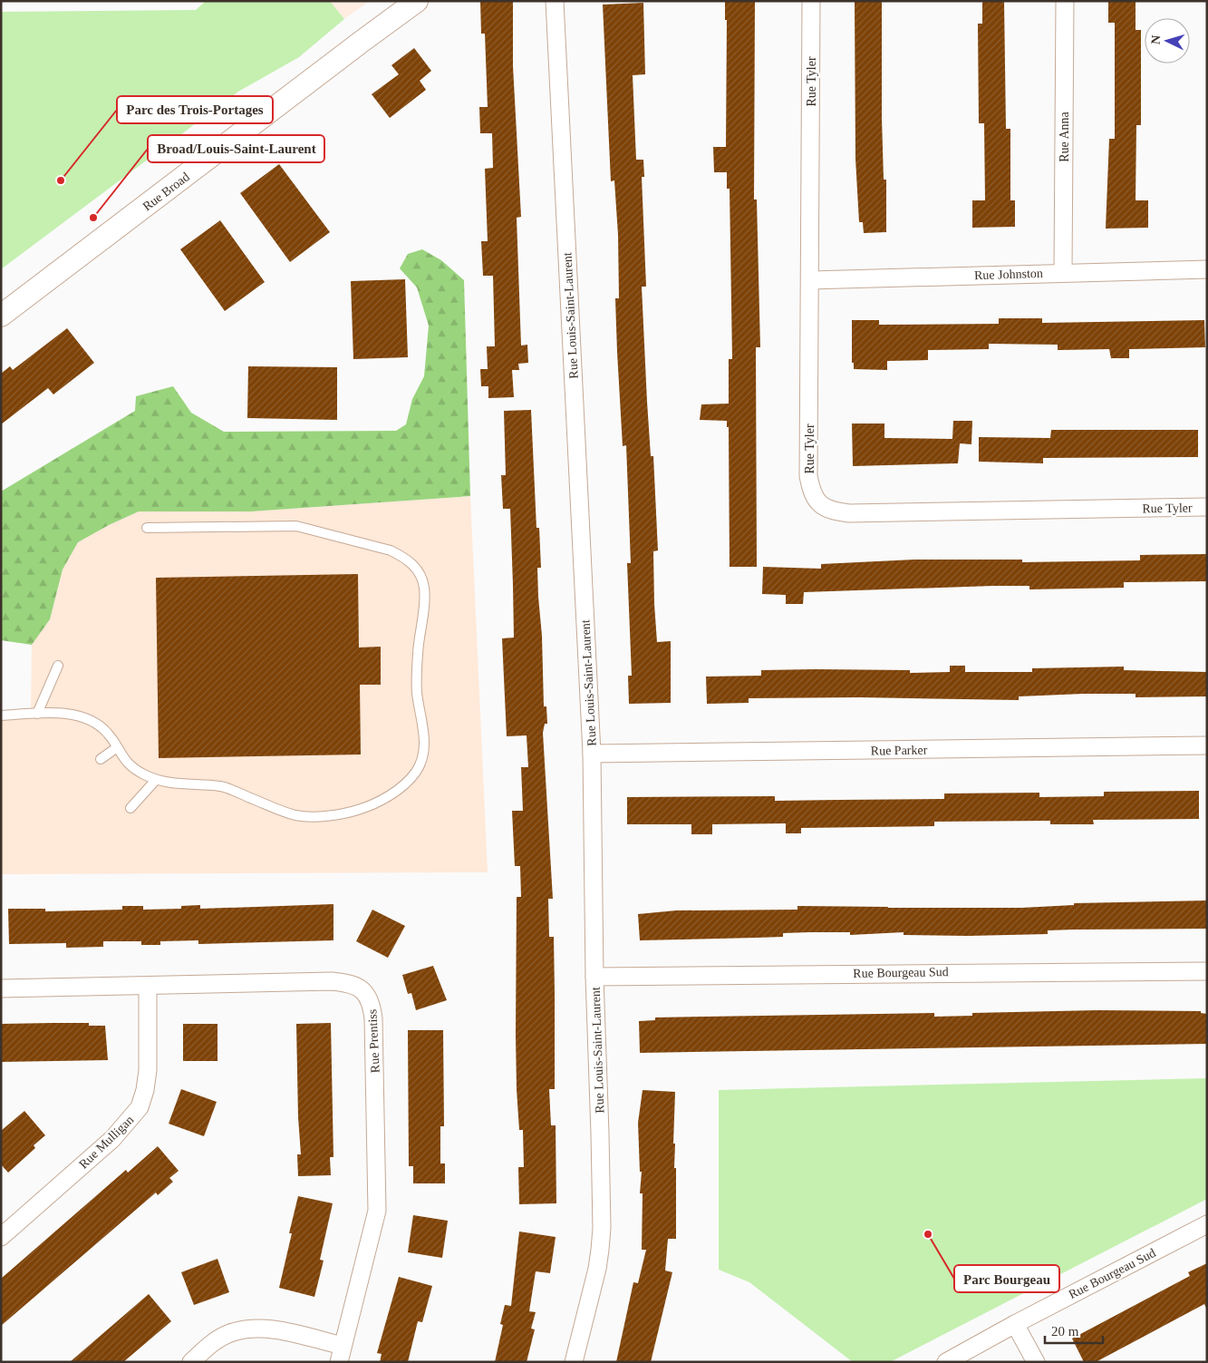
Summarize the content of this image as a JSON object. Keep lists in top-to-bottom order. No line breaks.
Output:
{"streets":{"street":["Rue Tyler","Rue Anna","Rue Broad","Rue Johnston","Rue Louis-Saint-Laurent","Rue Parker","Rue Bourgeau Sud","Rue Prentiss","Rue Mulligan"]},"crossings":[["Rue Tyler","Rue Johnston"],["Rue Anna","Rue Johnston"],["Rue Louis-Saint-Laurent","Rue Parker"],["Rue Louis-Saint-Laurent","Rue Bourgeau Sud"],["Rue Prentiss","Rue Mulligan"]],"places":["Parc des Trois-Portages","Broad/Louis-Saint-Laurent","Parc Bourgeau"],"scale_bar":"20 m","north":"left"}
